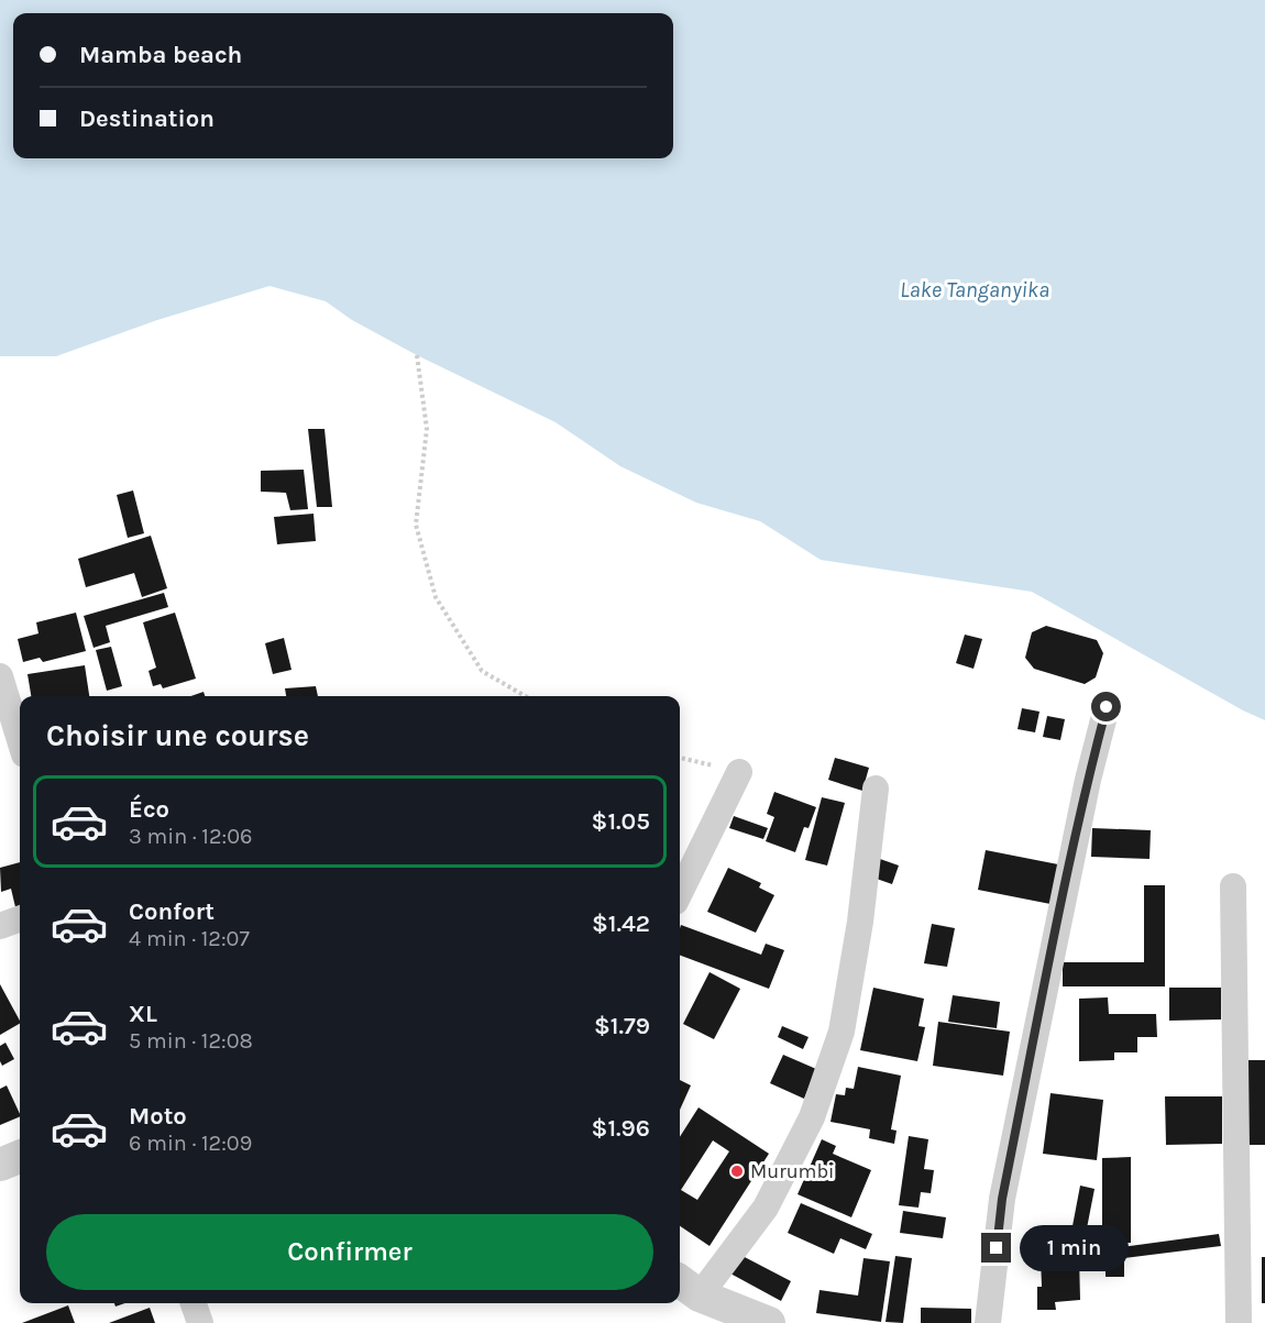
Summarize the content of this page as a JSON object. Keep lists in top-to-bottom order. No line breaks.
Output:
{"water":["Lake Tanganyika"],"places":["Murumbi"],"page":{"banner":["Mamba beach","Destination"],"heading":"Choisir une course","list":[{"name":"Éco","note":"3 min · 12:06","value":"$1.05"},{"name":"Confort","note":"4 min · 12:07","value":"$1.42"},{"name":"XL","note":"5 min · 12:08","value":"$1.79"},{"name":"Moto","note":"6 min · 12:09","value":"$1.96"}],"buttons":"Confirmer","bubble":"1 min"}}
